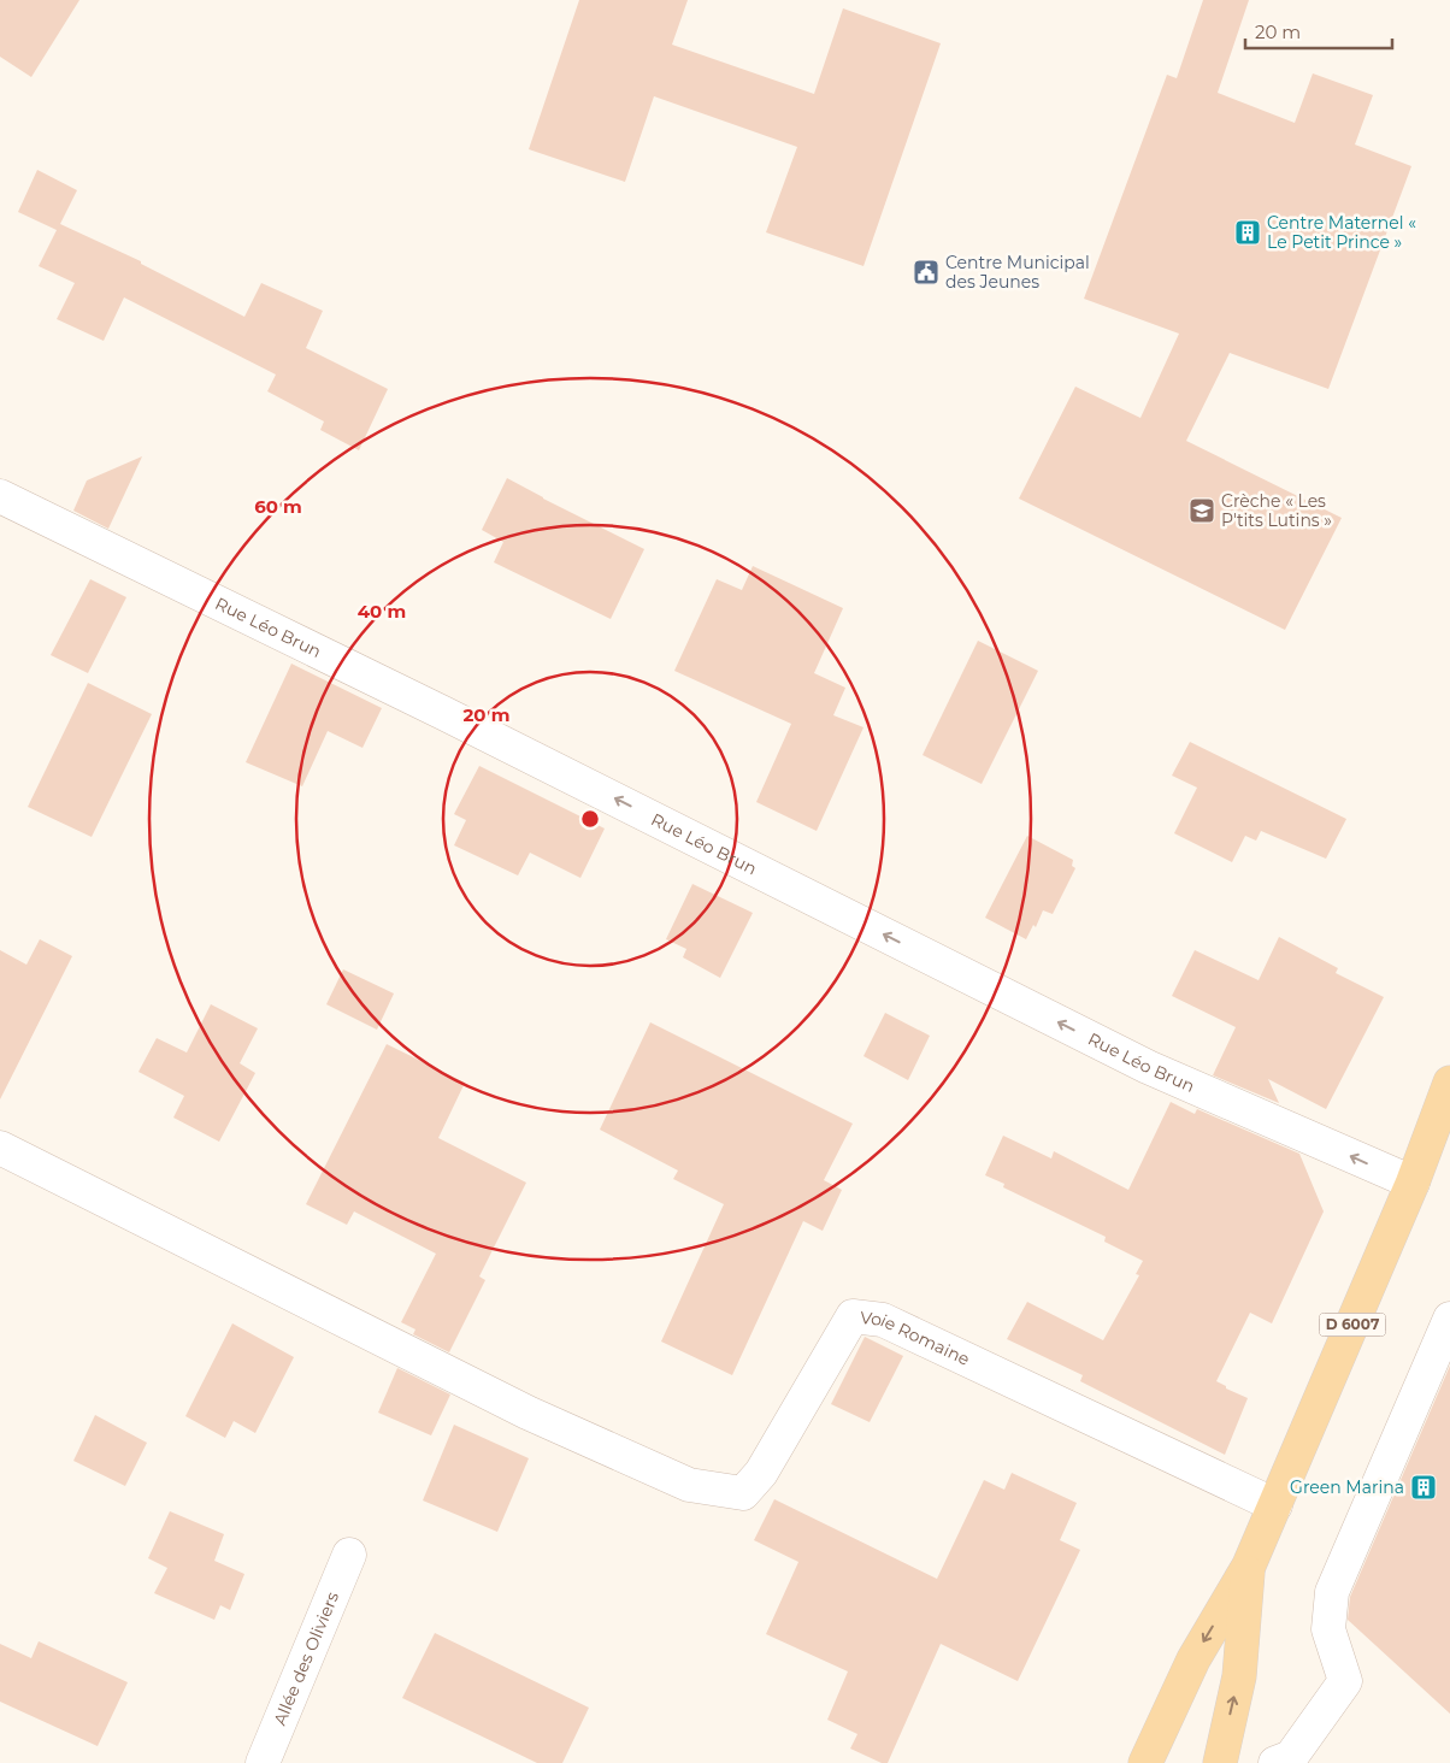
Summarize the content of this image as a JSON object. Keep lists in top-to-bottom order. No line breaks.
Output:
{"streets":{"main road":["D 6007"],"street":["Rue Léo Brun","Voie Romaine","Allée des Oliviers"]},"crossings":[["Rue Léo Brun","D 6007"],["D 6007","Voie Romaine"]],"one_way":["Rue Léo Brun"],"places":{"building":["Centre Maternel « Le Petit Prince »","Green Marina"],"public building":["Centre Municipal des Jeunes"],"school or university":["Crèche « Les P'tits Lutins »"]},"scale_bar":"20 m","rings":["60 m","40 m","20 m"]}
